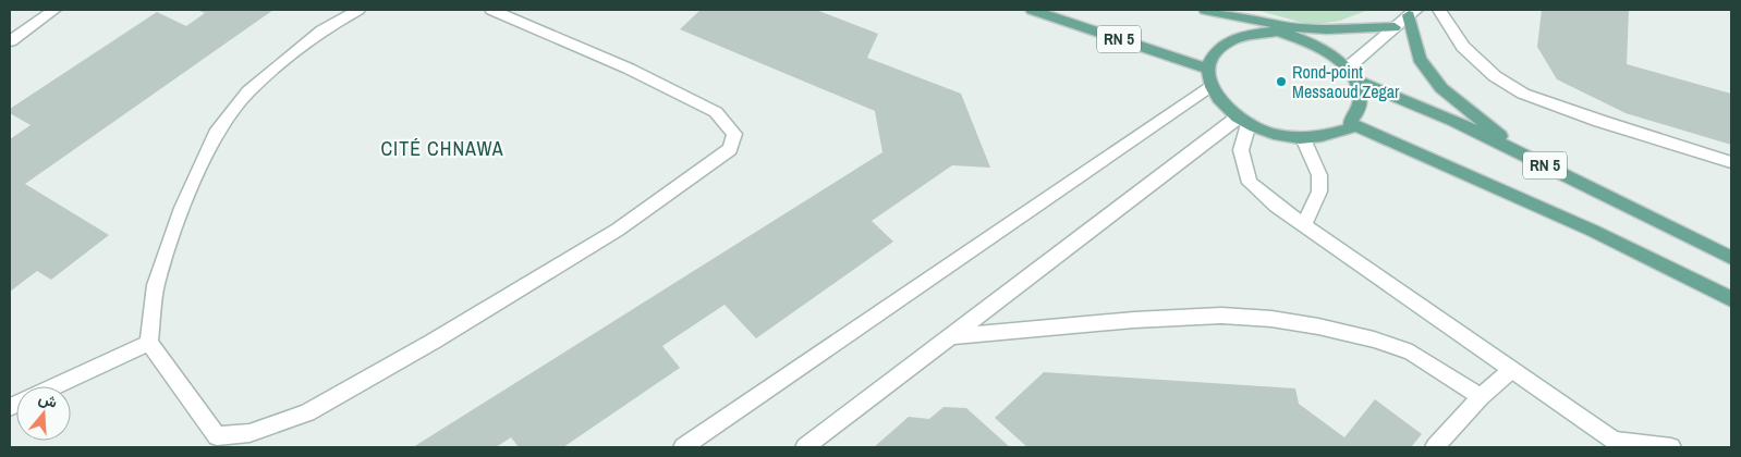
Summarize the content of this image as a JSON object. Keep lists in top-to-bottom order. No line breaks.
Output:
{"streets":{"main road":["RN 5"]},"districts":["CITÉ CHNAWA"],"places":["Rond-point Messaoud Zegar"],"north":"top"}
